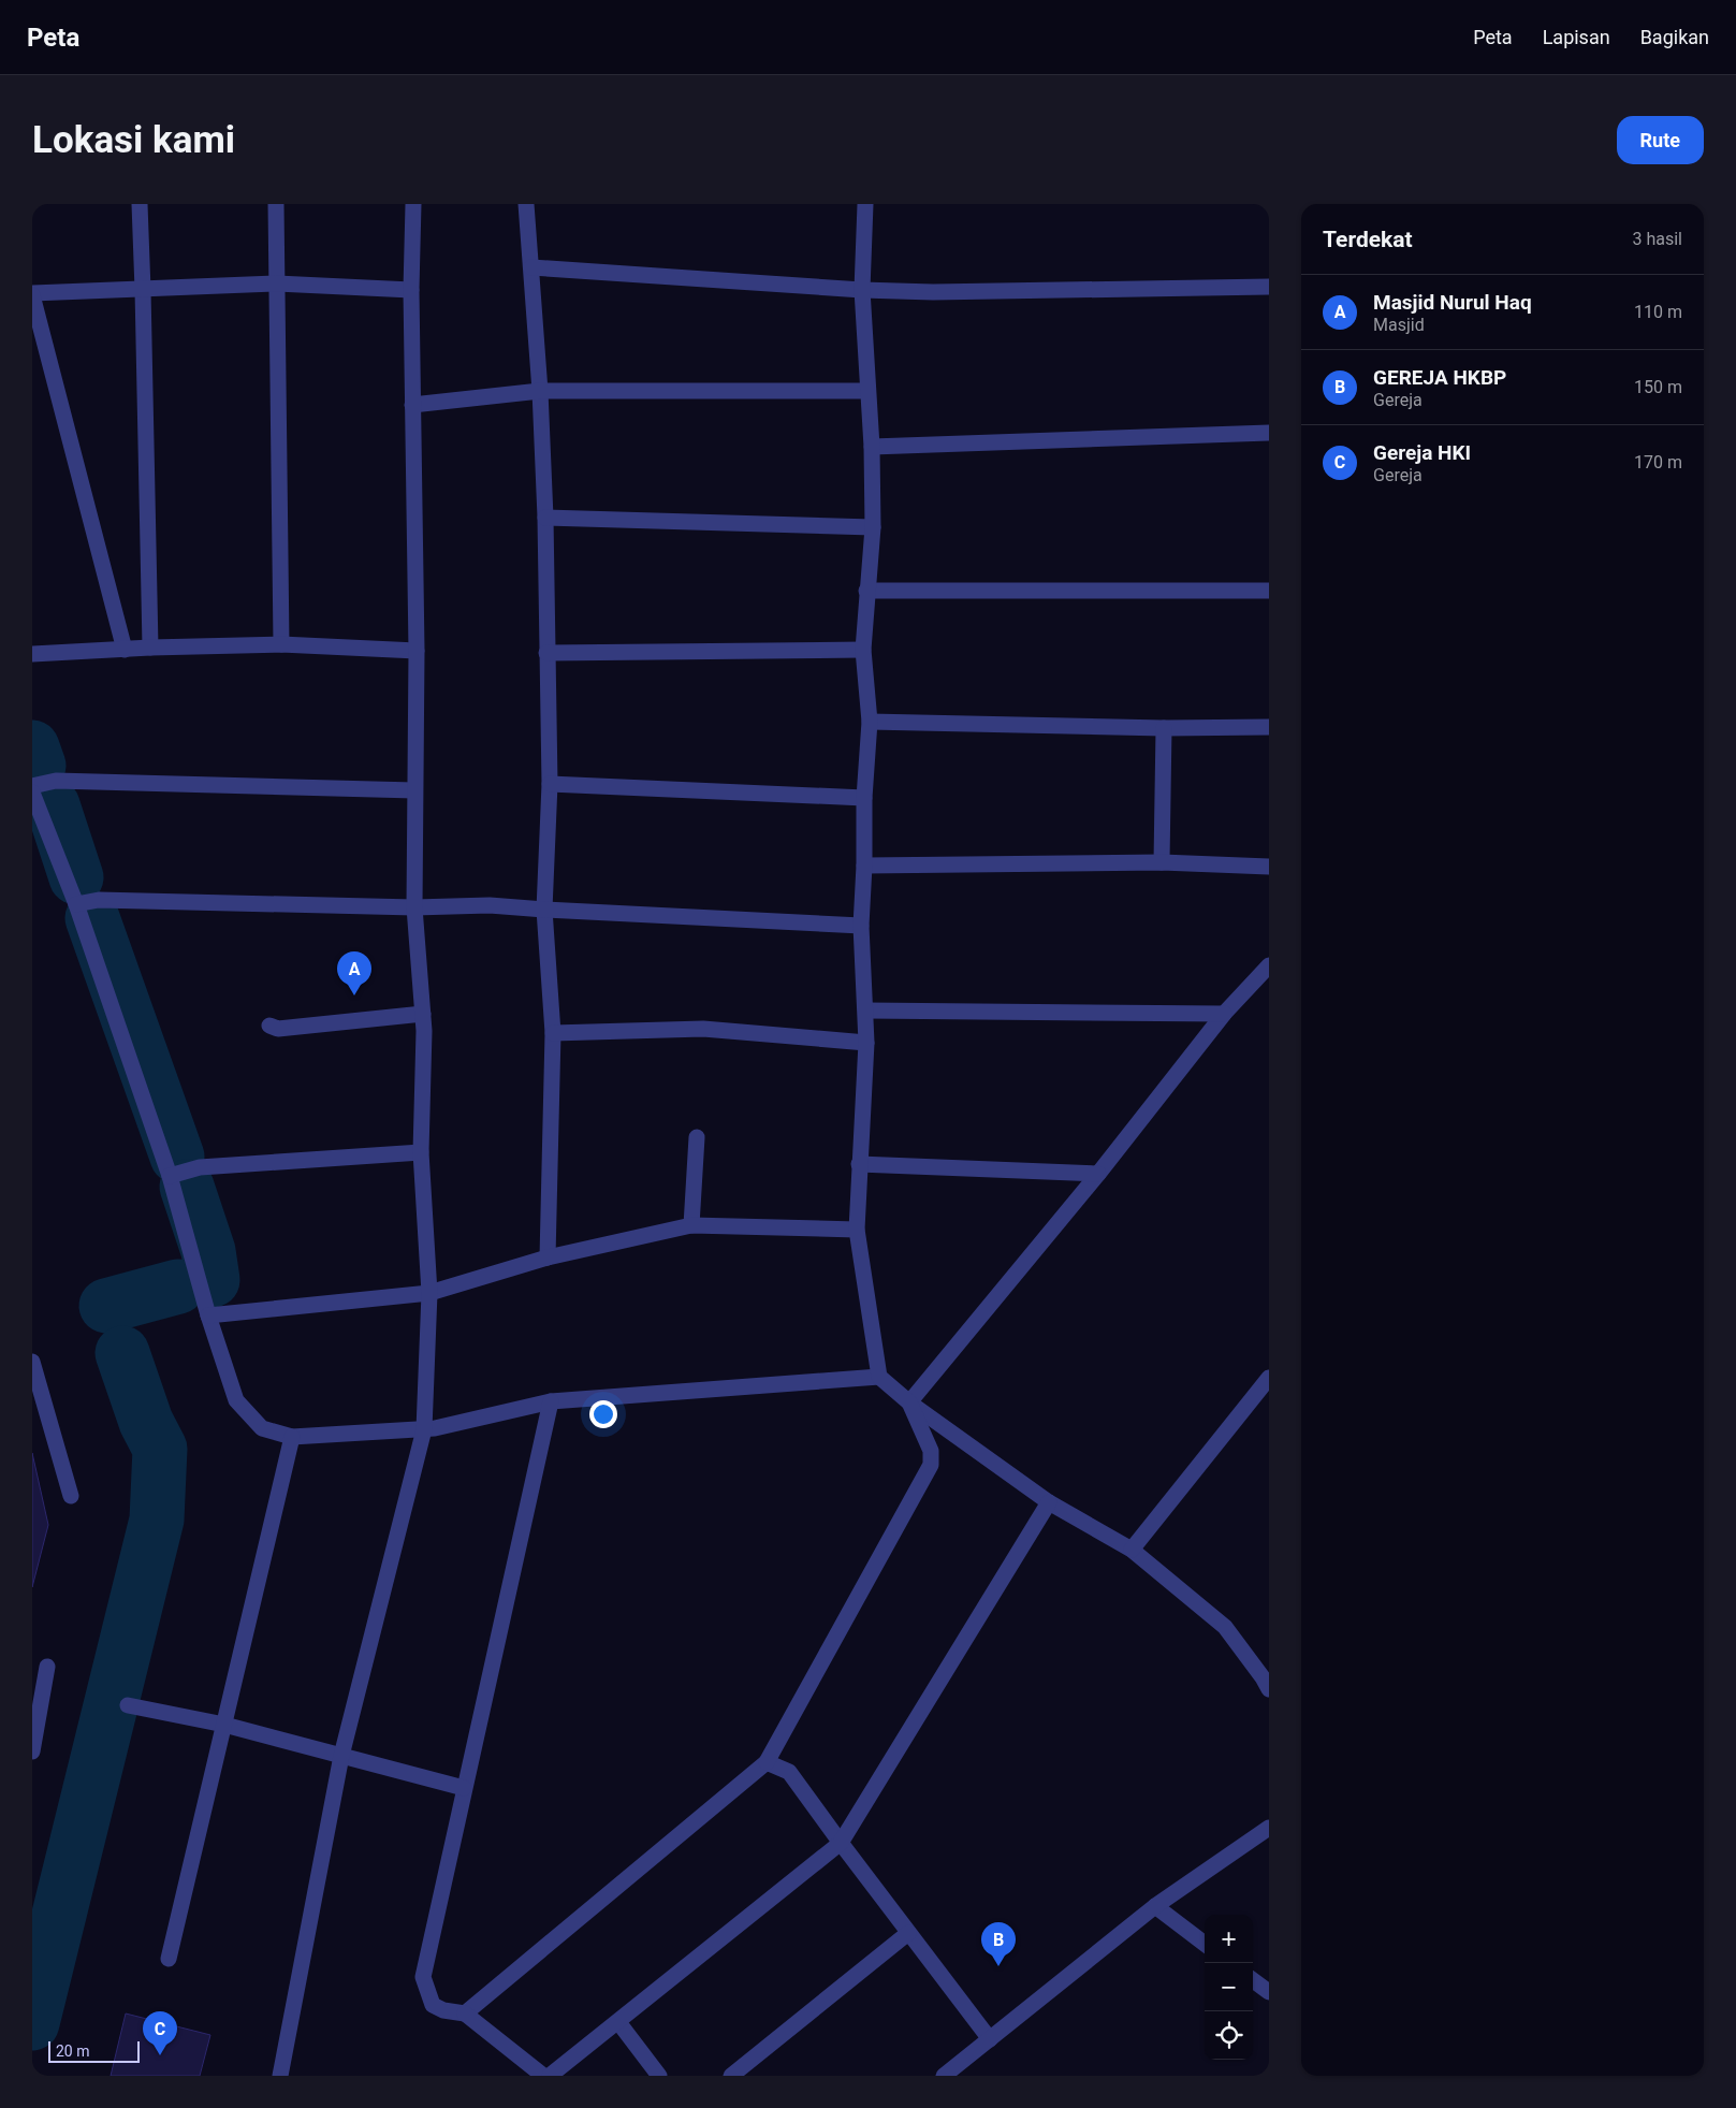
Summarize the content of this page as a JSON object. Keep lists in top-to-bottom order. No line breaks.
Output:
{"scale_bar":"20 m","page":{"header":"Peta","nav":["Peta","Lapisan","Bagikan"],"buttons":"Rute","title":"Lokasi kami","heading":["Terdekat","3 hasil"],"list":[{"mark":"A","name":"Masjid Nurul Haq","note":"Masjid","value":"110 m"},{"mark":"B","name":"GEREJA HKBP","note":"Gereja","value":"150 m"},{"mark":"C","name":"Gereja HKI","note":"Gereja","value":"170 m"}],"pins":["A","B","C"],"map_buttons":["+","−"],"scale":"20 m"}}
